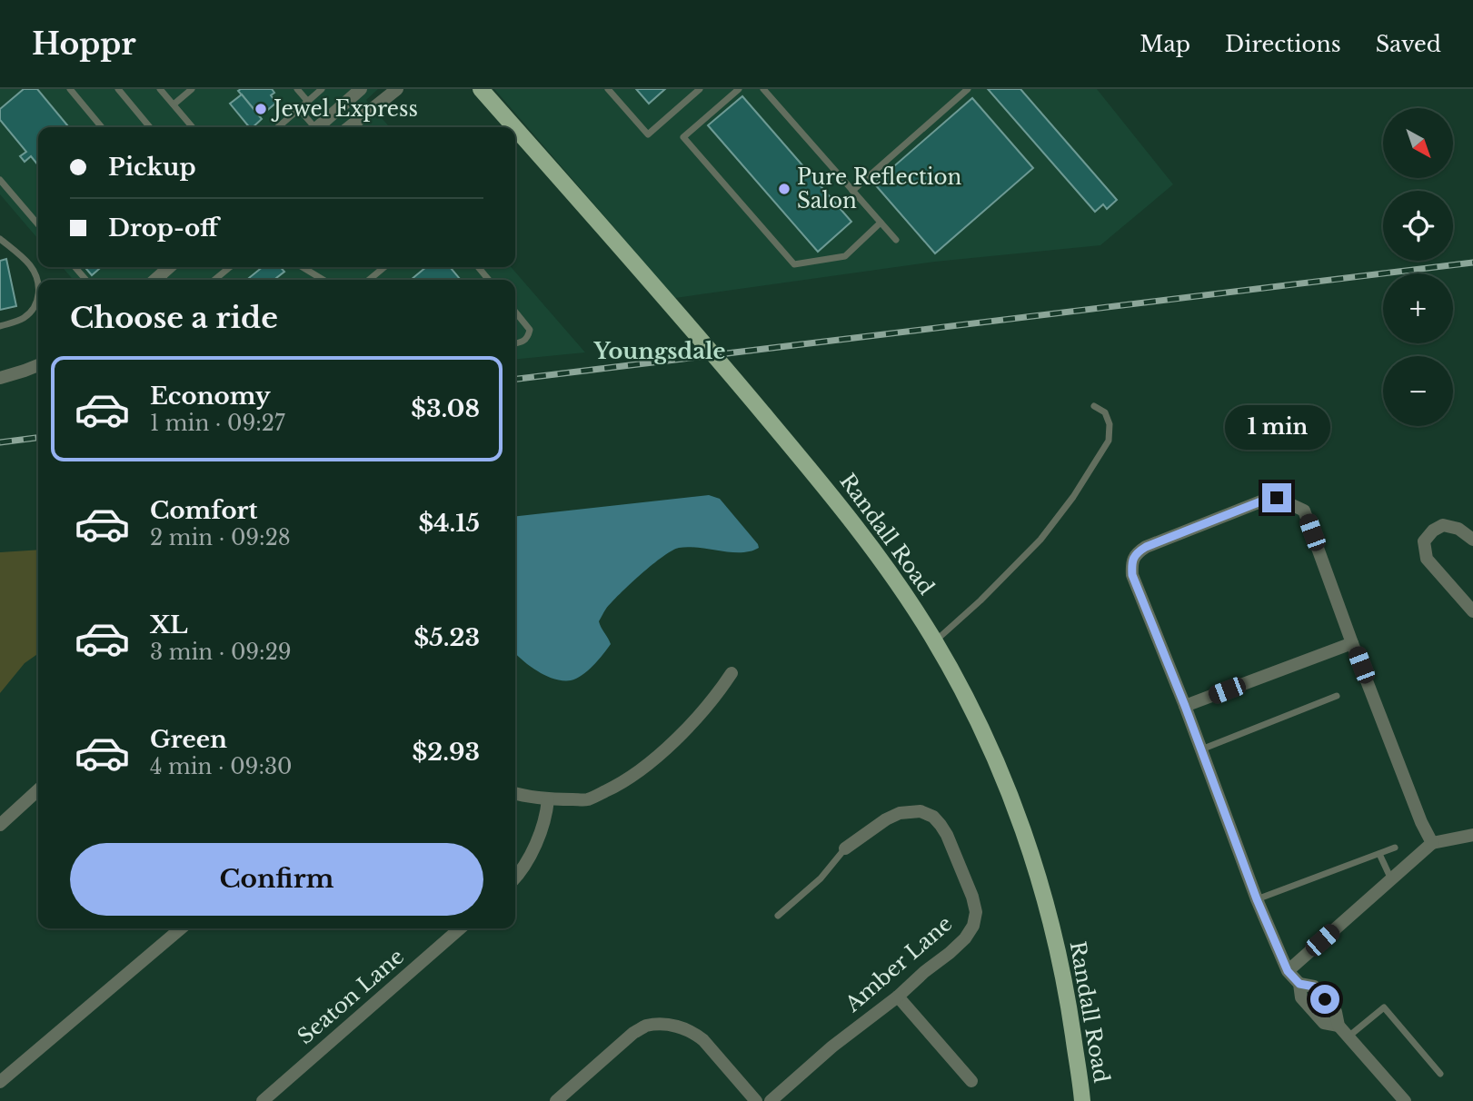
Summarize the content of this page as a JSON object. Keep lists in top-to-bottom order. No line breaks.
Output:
{"streets":{"main road":["Randall Road"],"street":["Amber Lane","Seaton Lane"]},"districts":["Youngsdale"],"places":["Jewel Express","Pure Reflection Salon"],"north":"bottom right","page":{"header":"Hoppr","nav":["Map","Directions","Saved"],"map_buttons":["+","−"],"banner":["Pickup","Drop-off"],"heading":"Choose a ride","list":[{"name":"Economy","note":"1 min · 09:27","value":"$3.08"},{"name":"Comfort","note":"2 min · 09:28","value":"$4.15"},{"name":"XL","note":"3 min · 09:29","value":"$5.23"},{"name":"Green","note":"4 min · 09:30","value":"$2.93"}],"bubble":"1 min","buttons":"Confirm"}}
